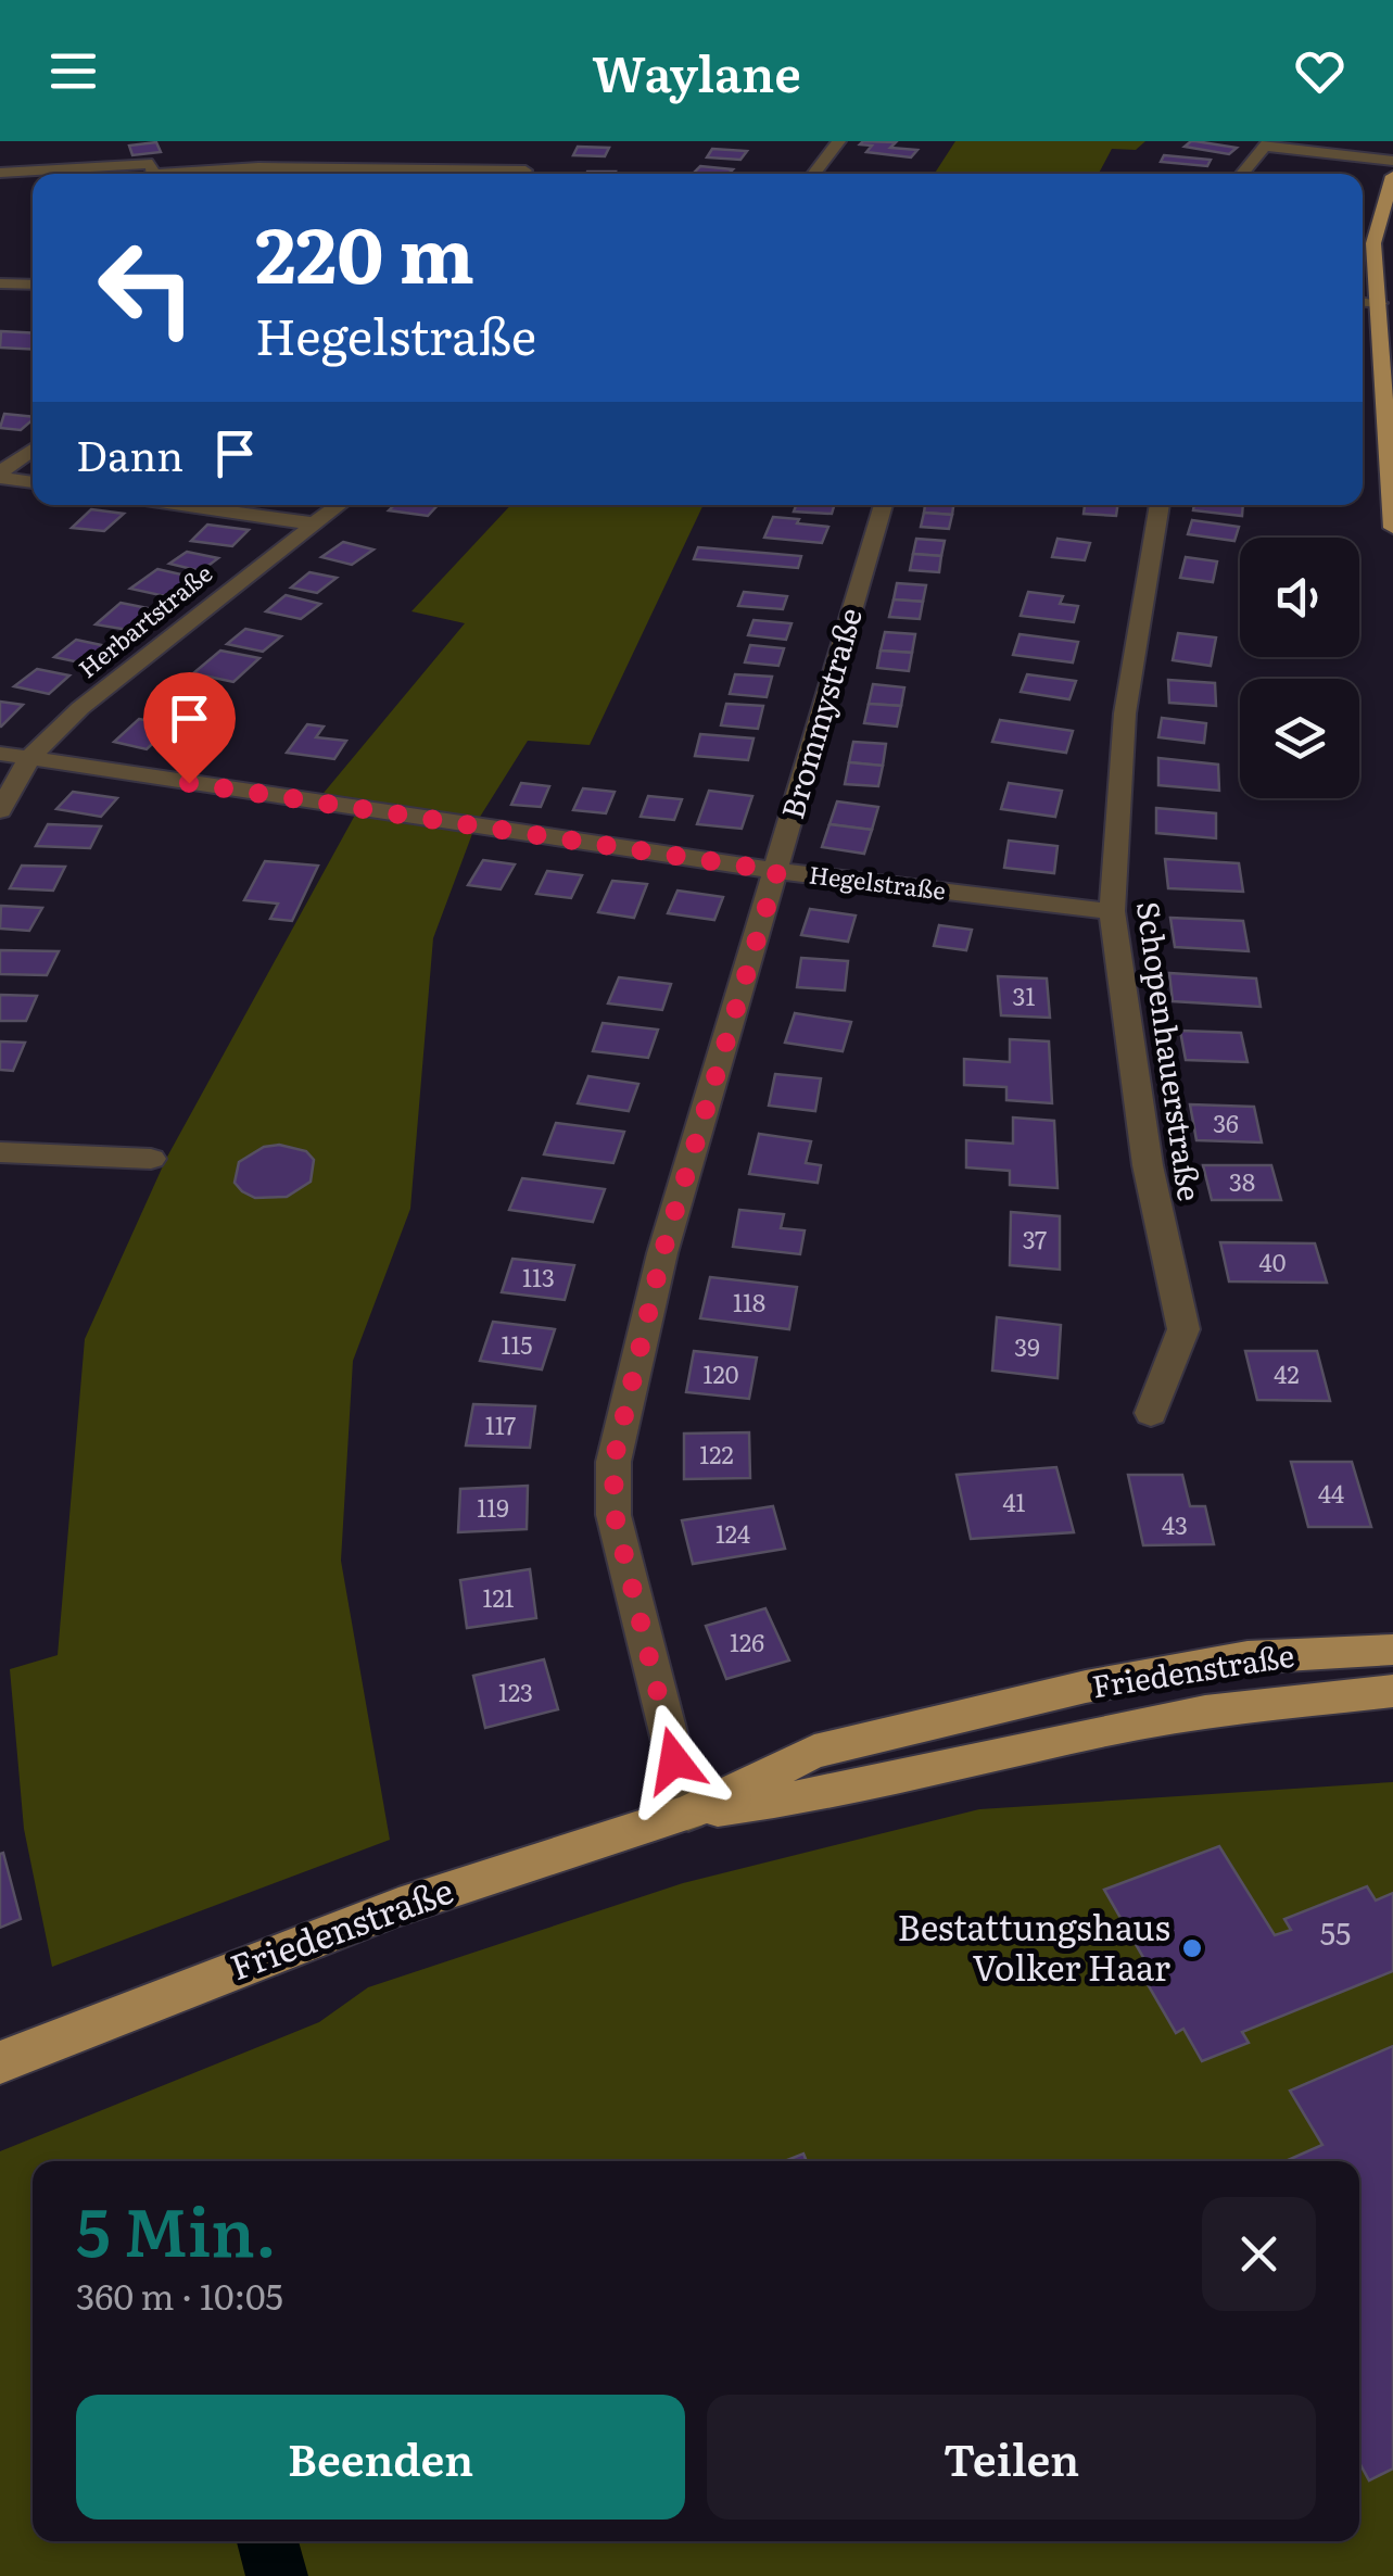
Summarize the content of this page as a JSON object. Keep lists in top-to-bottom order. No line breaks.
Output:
{"streets":{"main road":["Friedenstraße"],"street":["Herbartstraße","Brommystraße","Hegelstraße","Schopenhauerstraße"]},"crossings":[["Herbartstraße","Hegelstraße"],["Brommystraße","Hegelstraße"],["Brommystraße","Friedenstraße"],["Hegelstraße","Schopenhauerstraße"]],"places":["Bestattungshaus Volker Haar"],"house_numbers":["31","36","38","37","40","113","118","115","39","120","42","117","122","44","41","119","43","124","121","126","123","55"],"page":{"header":"Waylane","turn":["220 m","Hegelstraße"],"then":"Dann","heading":["5 Min.","360 m · 10:05"],"buttons":["Beenden","Teilen"]}}
